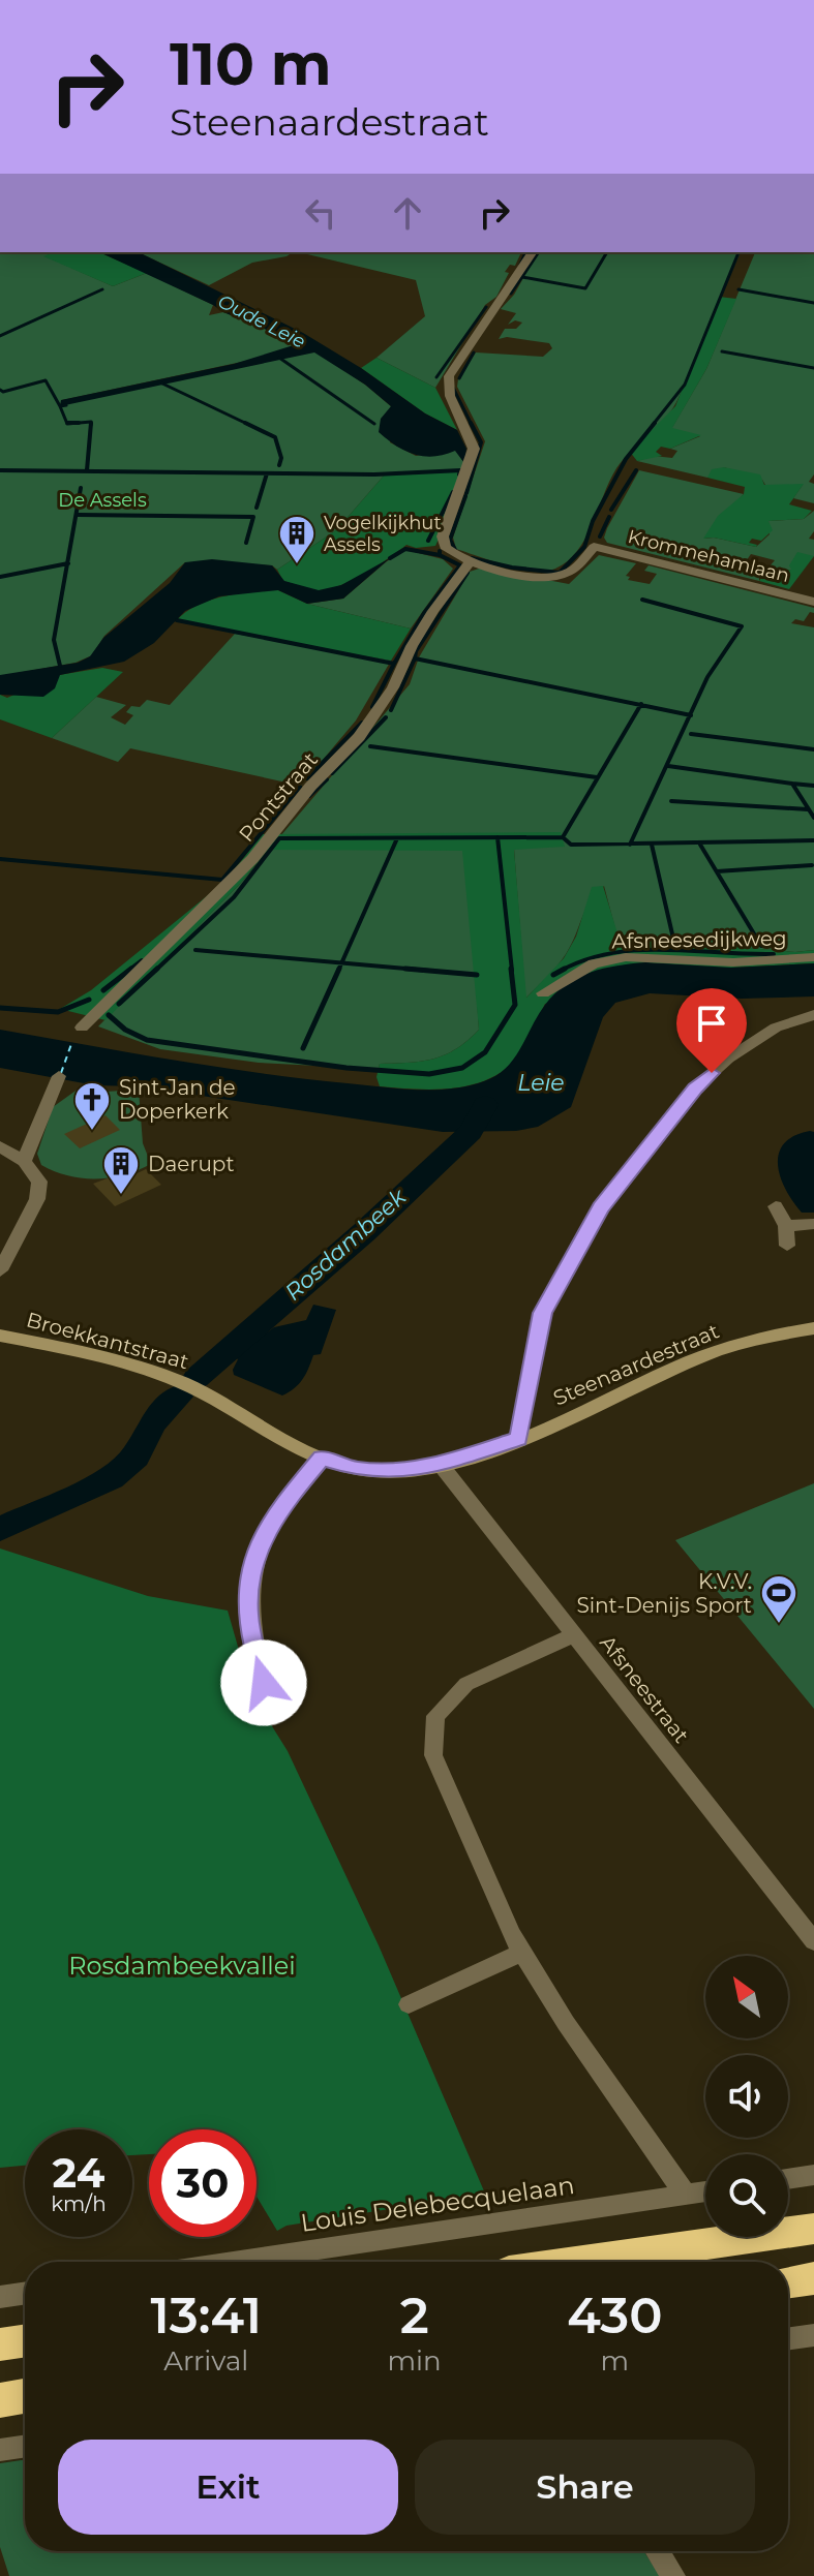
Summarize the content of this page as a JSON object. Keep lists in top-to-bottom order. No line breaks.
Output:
{"streets":{"street":["Krommehamlaan","Pontstraat","Afsneesedijkweg","Broekkantstraat","Steenaardestraat","Afsneestraat","Louis Delebecquelaan"]},"crossings":[["Krommehamlaan","Pontstraat"],["Broekkantstraat","Steenaardestraat"],["Steenaardestraat","Afsneestraat"]],"water":["Oude Leie","Leie","Rosdambeek"],"parks":["De Assels","Rosdambeekvallei"],"places":{"building":["Vogelkijkhut Assels","Daerupt"],"church":["Sint-Jan de Doperkerk"],"sports":["K.V.V. Sint-Denijs Sport"]},"north":"top left","page":{"turn":["110 m","Steenaardestraat"],"speed":"24 km/h","limit":"30","eta":["13:41","Arrival","2","min","430","m"],"buttons":["Exit","Share"]}}
